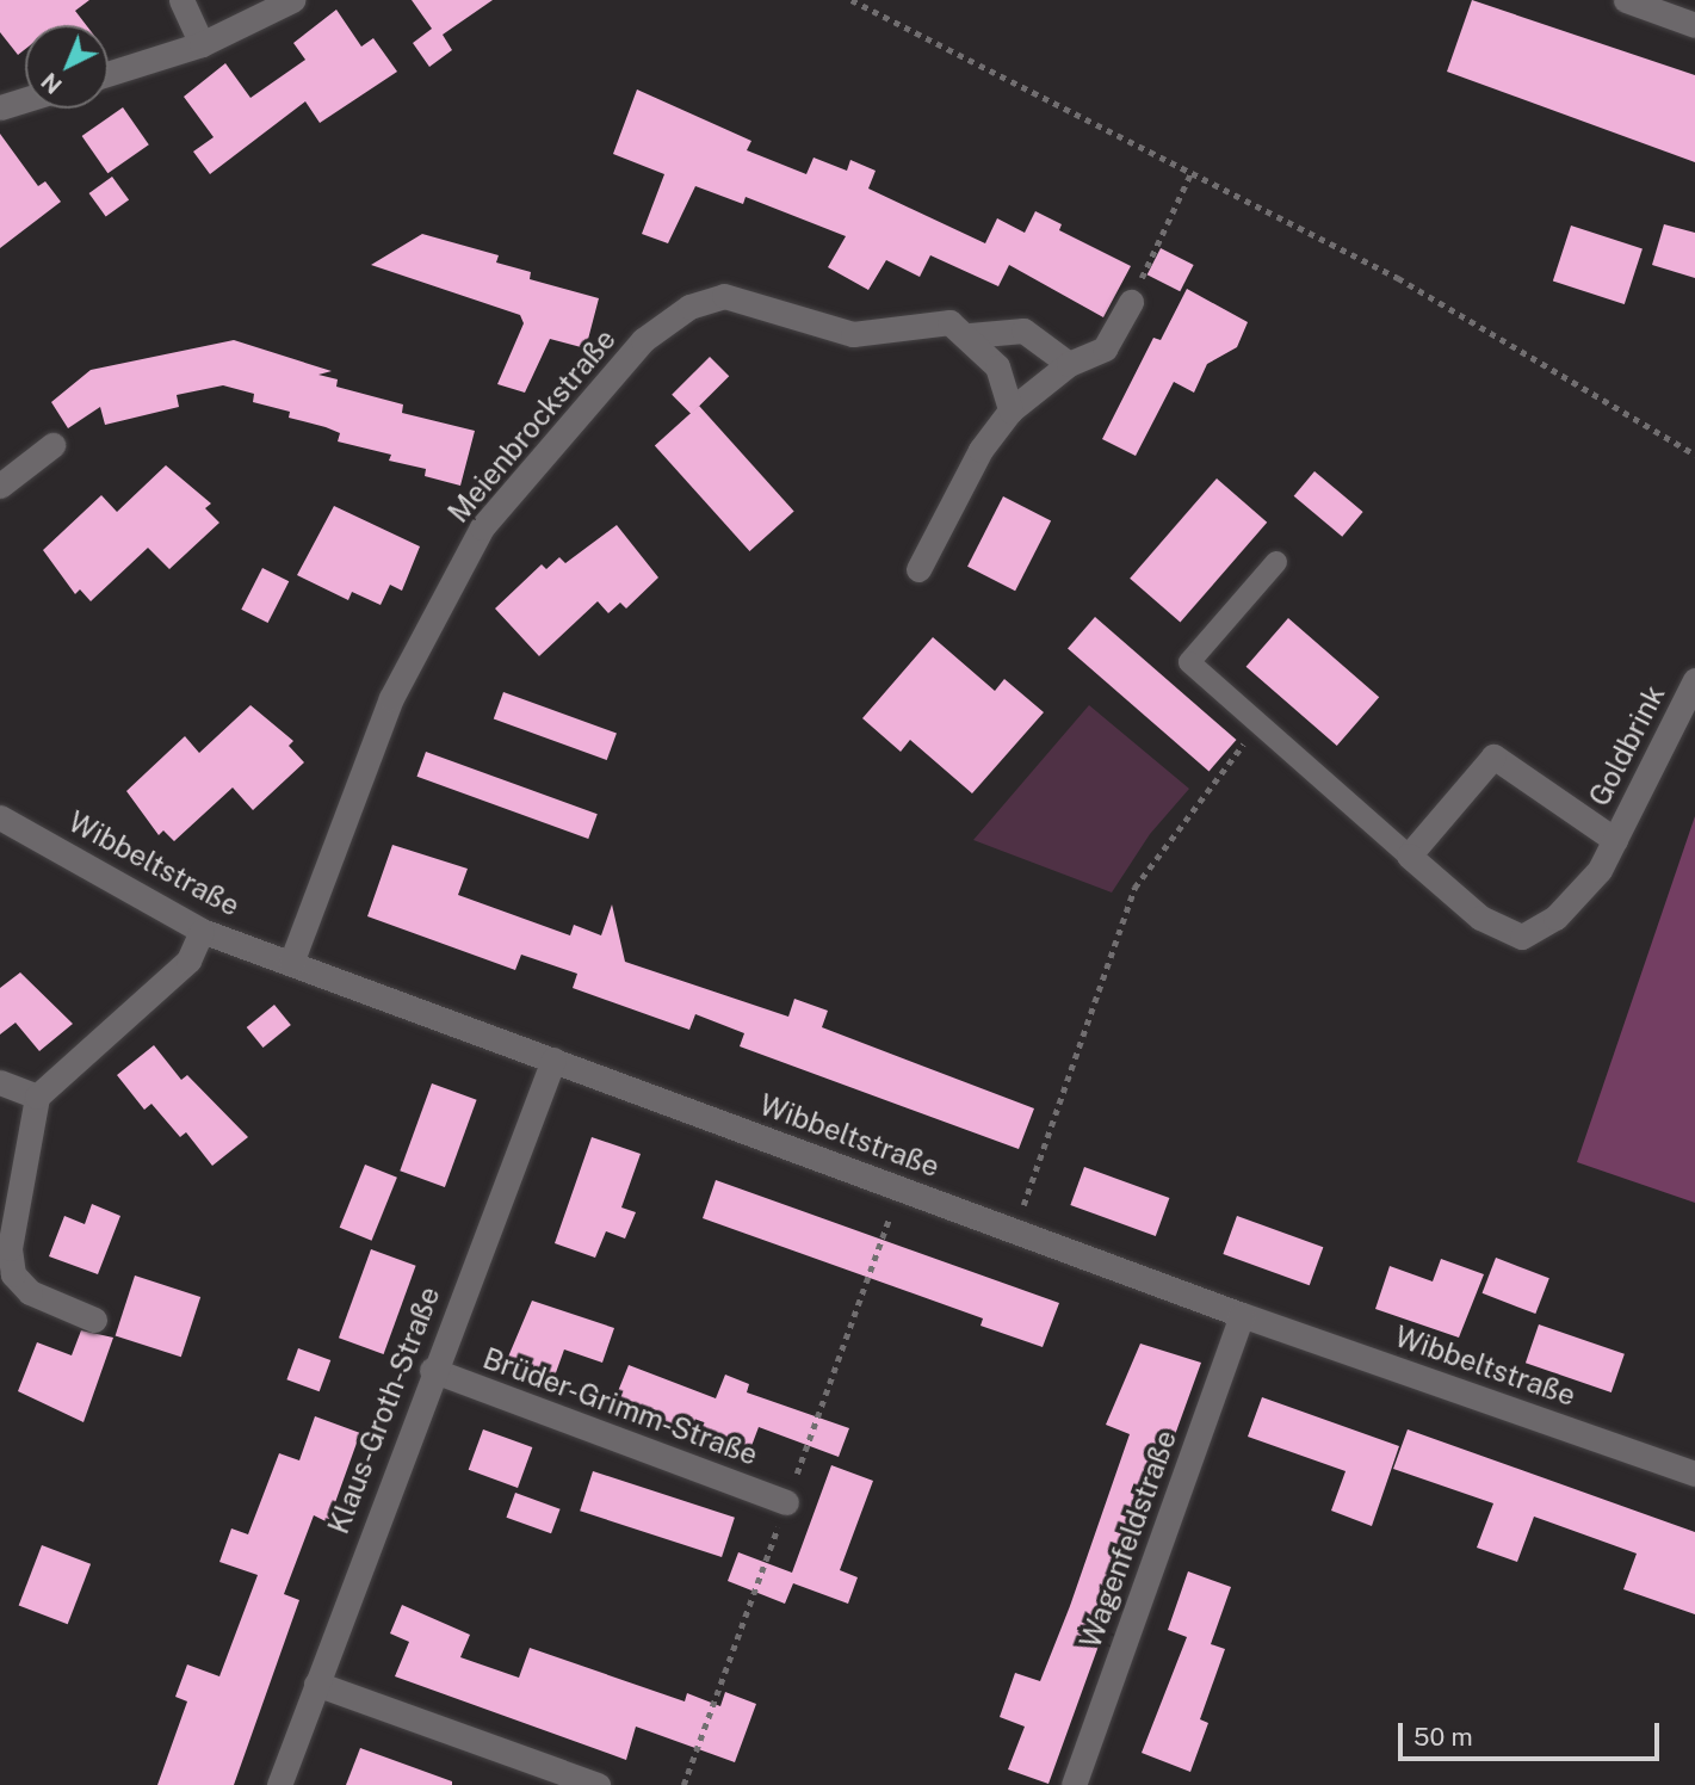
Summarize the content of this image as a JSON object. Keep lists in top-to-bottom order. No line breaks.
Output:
{"streets":{"street":["Meienbrockstraße","Goldbrink","Wibbeltstraße","Brüder-Grimm-Straße","Klaus-Groth-Straße","Wagenfeldstraße"]},"crossings":[["Meienbrockstraße","Wibbeltstraße"],["Wibbeltstraße","Klaus-Groth-Straße"],["Wibbeltstraße","Wagenfeldstraße"],["Brüder-Grimm-Straße","Klaus-Groth-Straße"]],"scale_bar":"50 m","north":"bottom left"}
